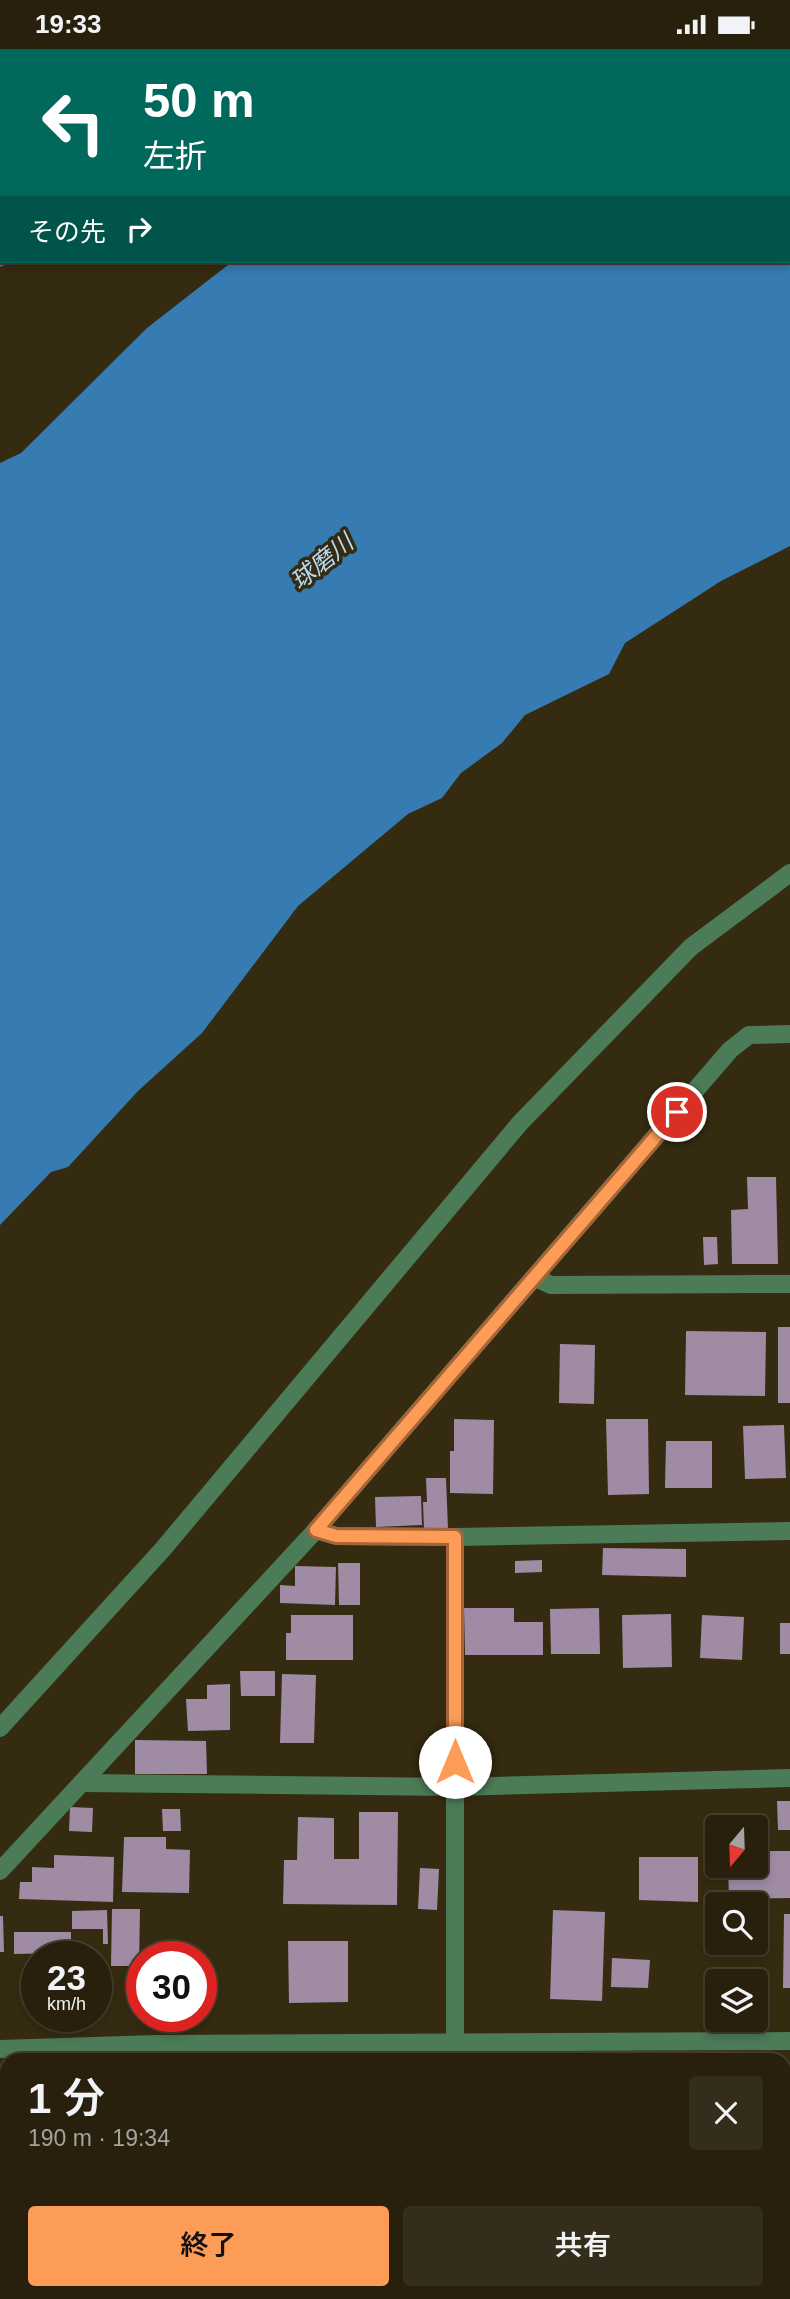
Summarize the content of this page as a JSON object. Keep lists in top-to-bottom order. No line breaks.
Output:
{"water":["球磨川"],"north":"bottom","page":{"status":"19:33","turn":["50 m","左折"],"then":"その先","speed":"23 km/h","limit":"30","heading":["1 分","190 m · 19:34"],"buttons":["終了","共有"]}}
